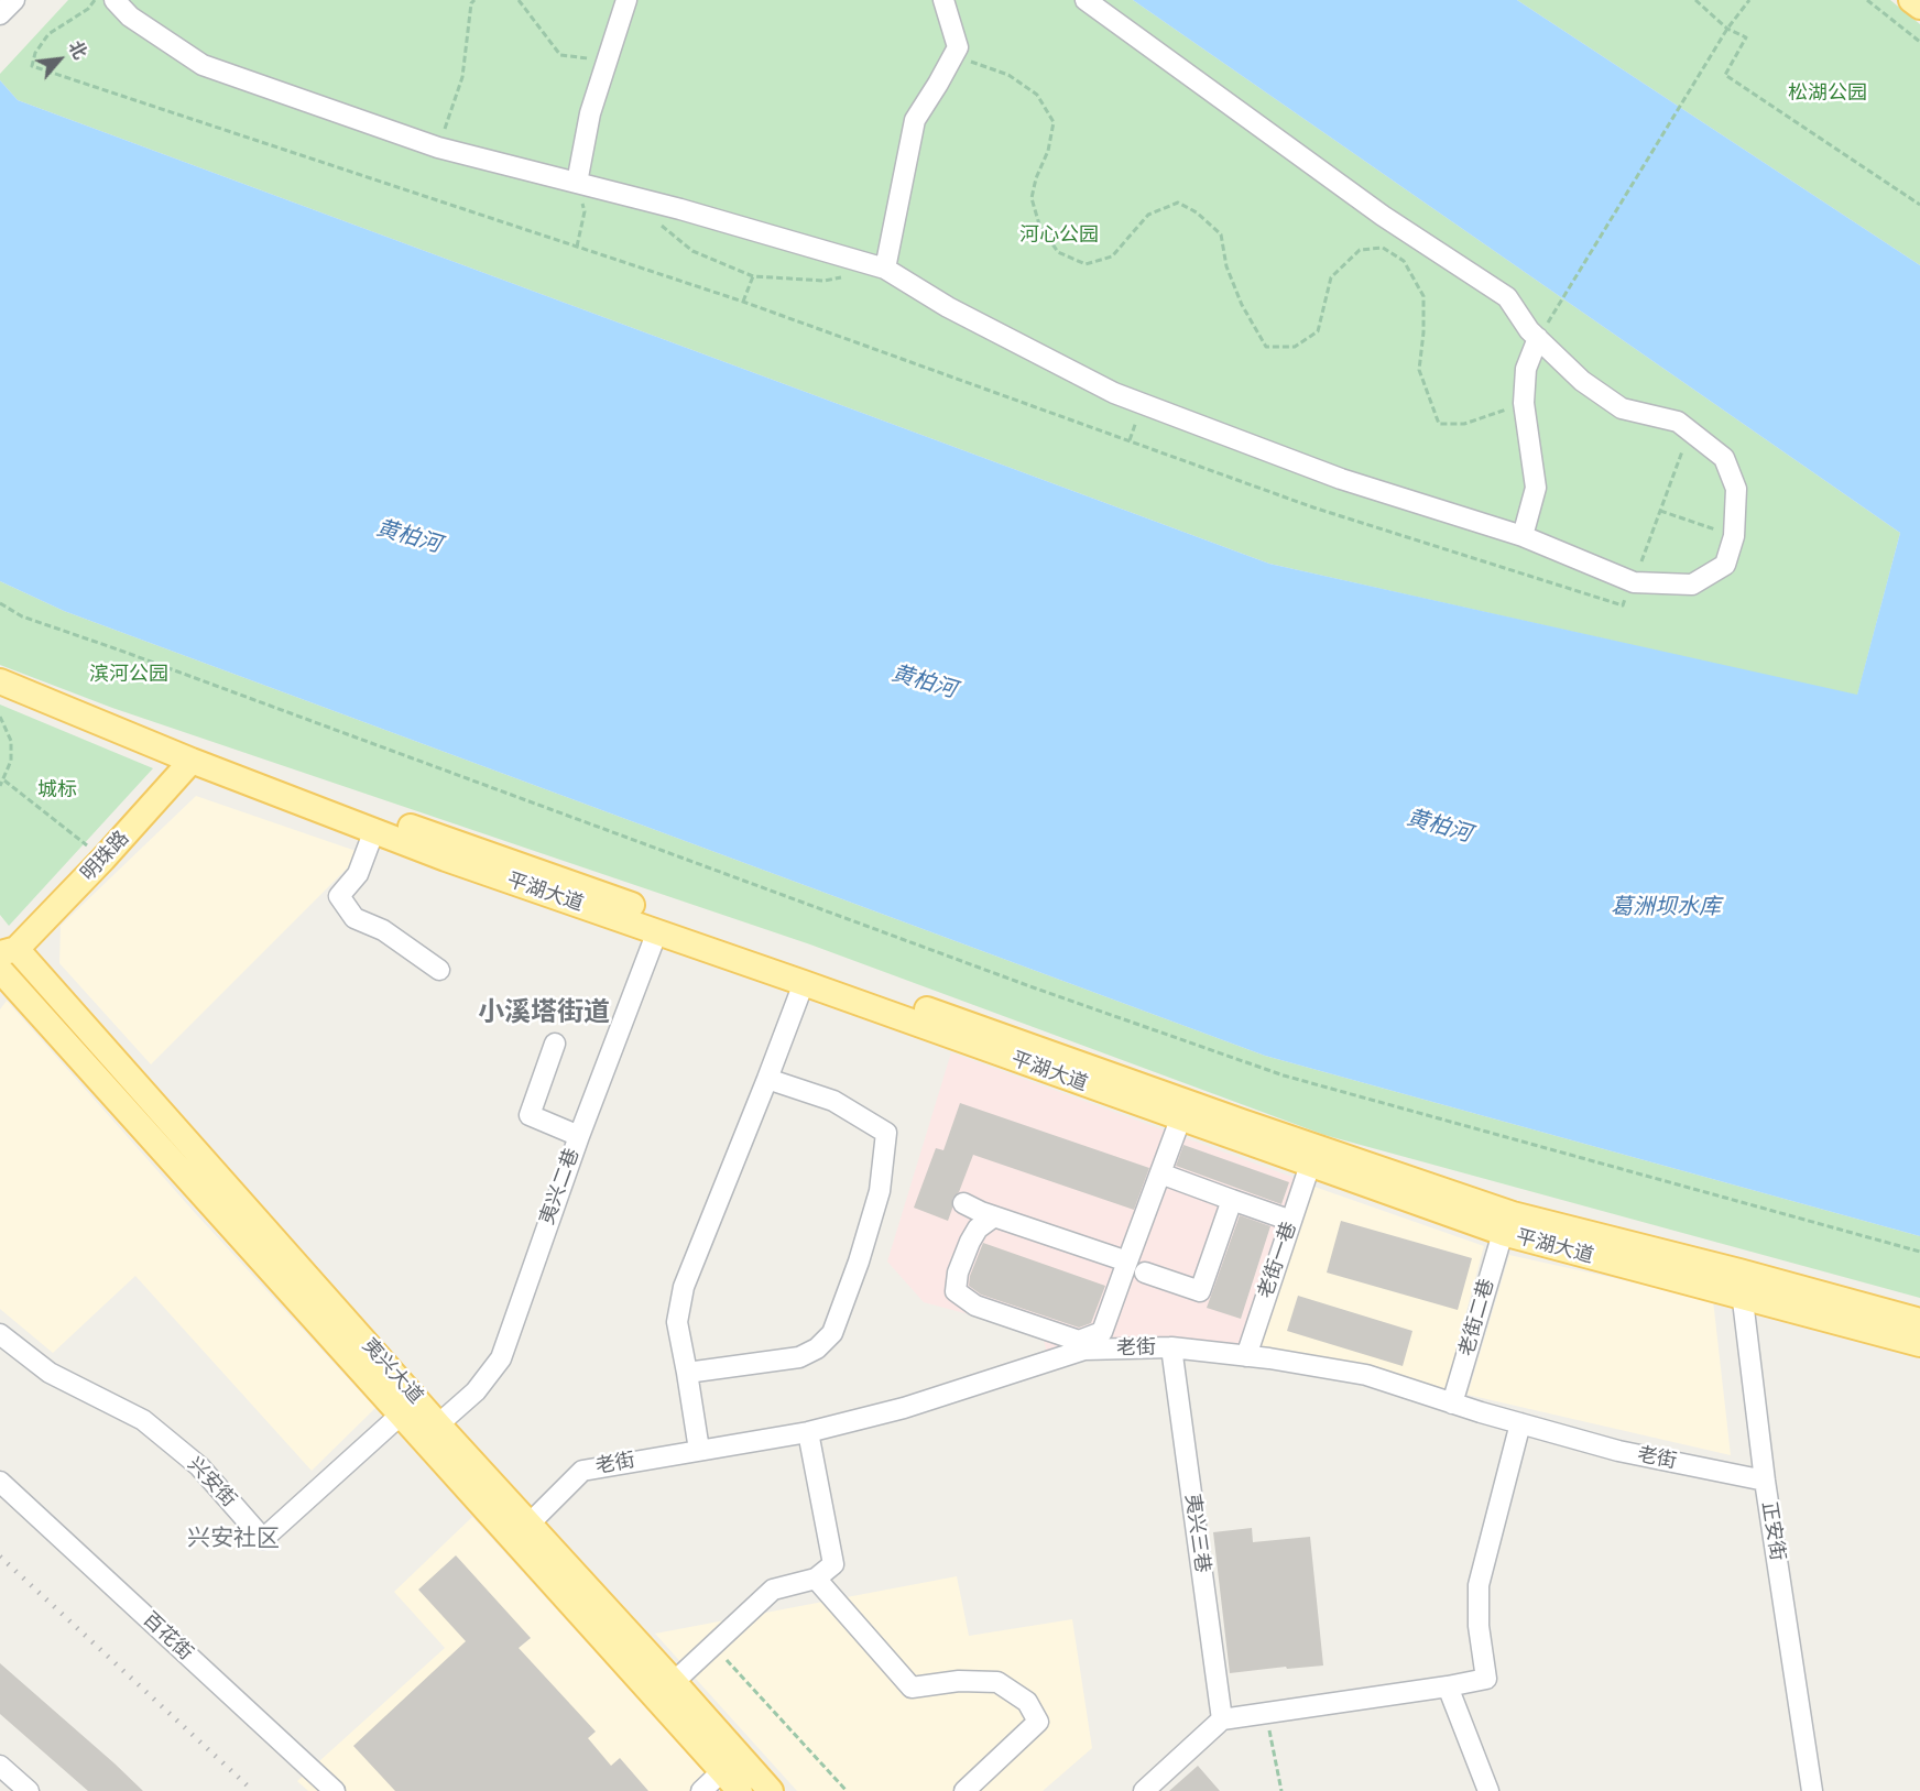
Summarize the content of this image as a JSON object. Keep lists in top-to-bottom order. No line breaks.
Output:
{"streets":{"main road":["明珠路","平湖大道","夷兴大道"],"street":["夷兴二巷","老街一巷","老街二巷","老街","兴安街","正安街","夷兴三巷","百花街"]},"crossings":[["明珠路","平湖大道"],["明珠路","夷兴大道"],["平湖大道","夷兴二巷"],["平湖大道","老街一巷"],["平湖大道","老街二巷"],["平湖大道","正安街"],["夷兴二巷","夷兴大道"],["老街一巷","老街"],["老街二巷","老街"],["老街","夷兴大道"],["老街","正安街"],["老街","夷兴三巷"],["夷兴大道","兴安街"]],"districts":["小溪塔街道","兴安社区"],"water":["黄柏河","葛洲坝水库"],"parks":["松湖公园","河心公园","滨河公园","城标"],"north":"top right"}
